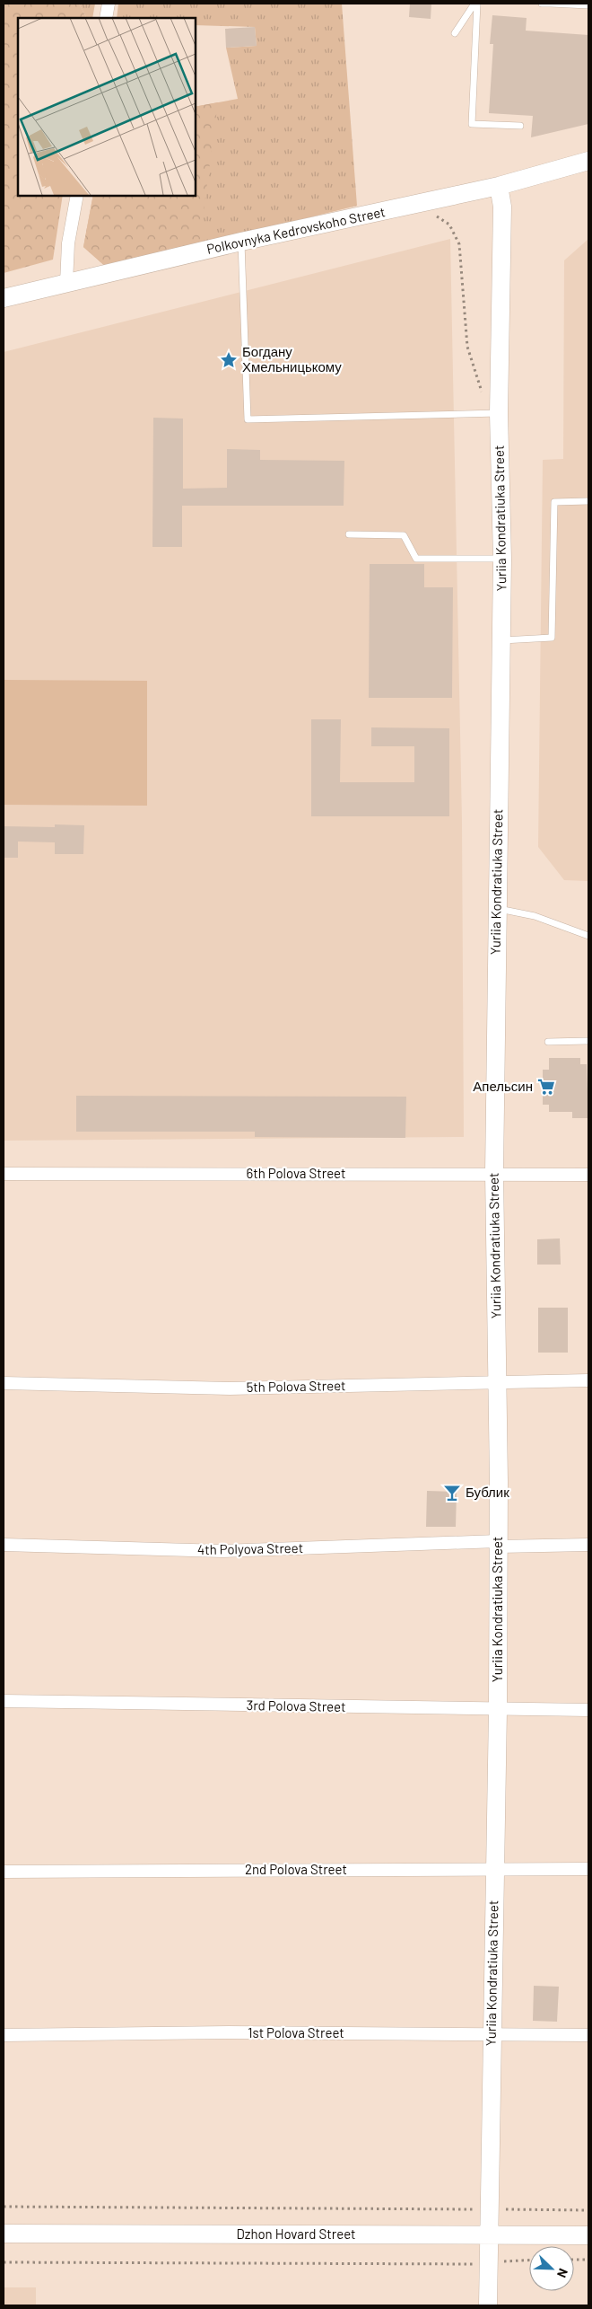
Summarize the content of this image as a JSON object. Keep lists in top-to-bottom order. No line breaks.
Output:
{"streets":{"street":["Polkovnyka Kedrovskoho Street","Yuriia Kondratiuka Street","6th Polova Street","5th Polova Street","4th Polyova Street","3rd Polova Street","2nd Polova Street","1st Polova Street","Dzhon Hovard Street"]},"crossings":[["Polkovnyka Kedrovskoho Street","Yuriia Kondratiuka Street"],["Yuriia Kondratiuka Street","6th Polova Street"],["Yuriia Kondratiuka Street","5th Polova Street"],["Yuriia Kondratiuka Street","4th Polyova Street"],["Yuriia Kondratiuka Street","3rd Polova Street"],["Yuriia Kondratiuka Street","2nd Polova Street"],["Yuriia Kondratiuka Street","1st Polova Street"],["Yuriia Kondratiuka Street","Dzhon Hovard Street"]],"places":{"place":["Богдану Хмельницькому"],"supermarket":["Апельсин"],"bar":["Бублик"]},"north":"bottom right"}
